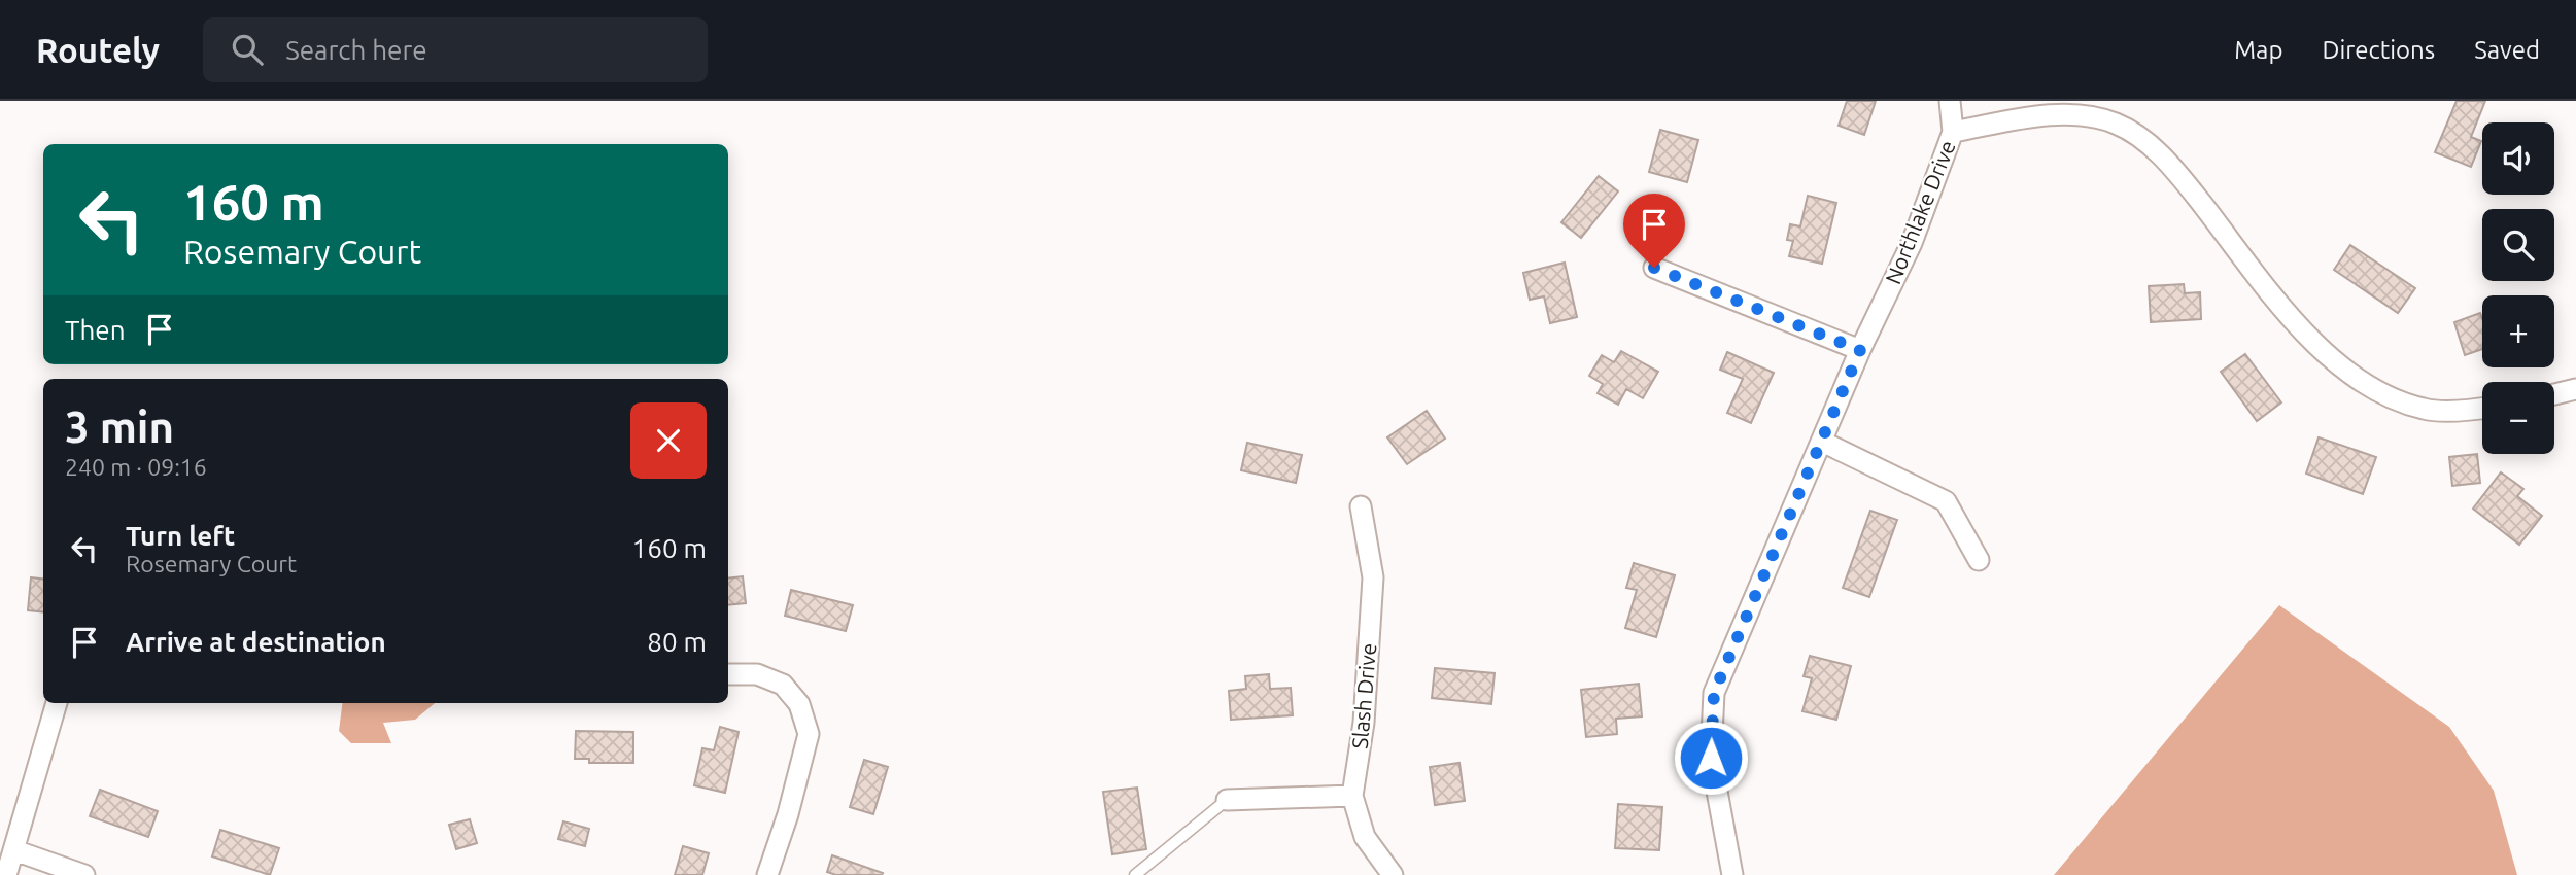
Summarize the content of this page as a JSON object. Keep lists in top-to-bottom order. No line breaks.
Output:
{"streets":{"street":["Northlake Drive","Slash Drive"]},"page":{"header":"Routely","search":"Search here","nav":["Map","Directions","Saved"],"map_buttons":["+","−"],"turn":["160 m","Rosemary Court"],"then":"Then","heading":["3 min","240 m · 09:16"],"list":[{"name":"Turn left","note":"Rosemary Court","value":"160 m"},{"name":"Arrive at destination","value":"80 m"}]}}
